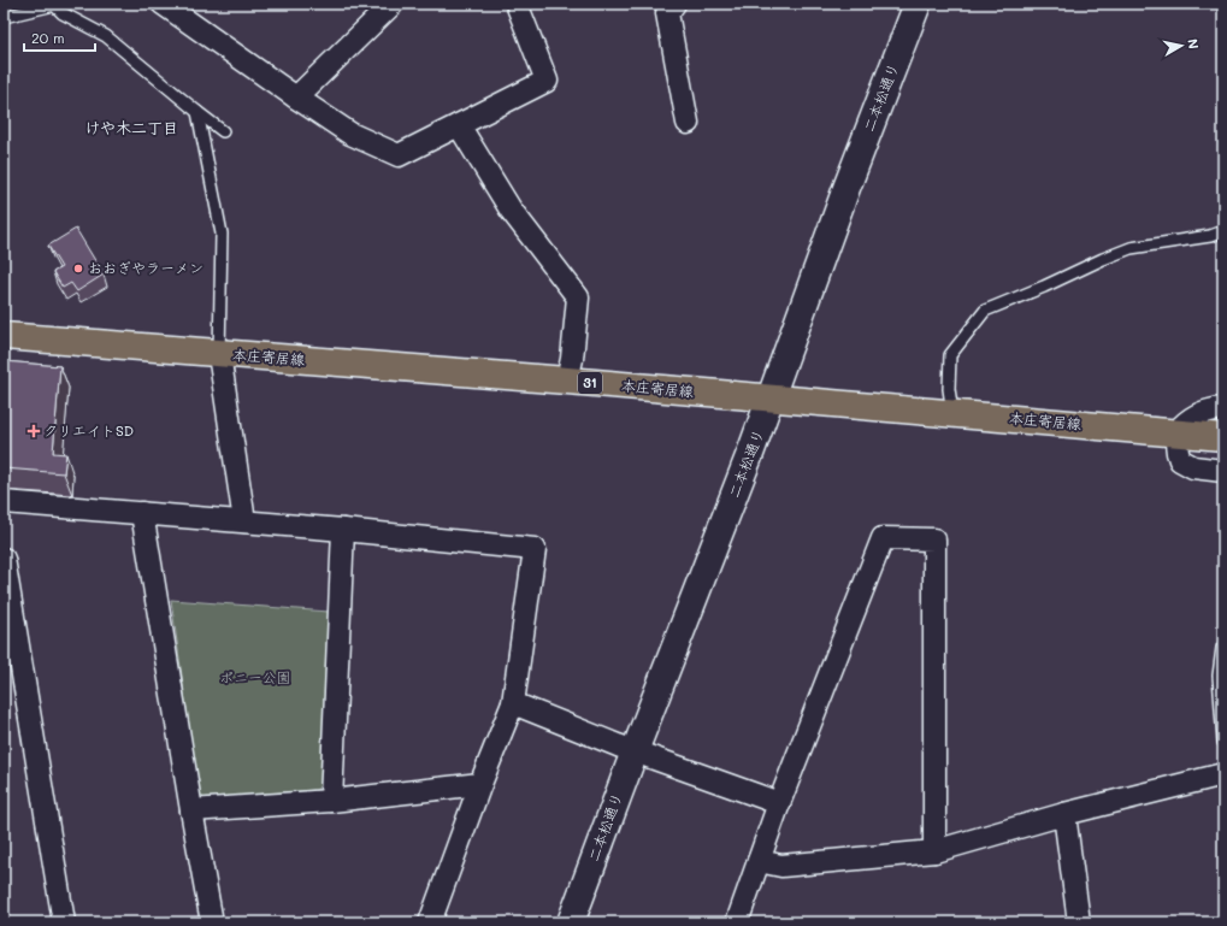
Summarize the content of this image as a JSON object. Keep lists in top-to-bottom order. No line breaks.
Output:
{"streets":{"main road":["本庄寄居線","31"],"street":["二本松通り"]},"crossings":[["二本松通り","本庄寄居線"]],"districts":["けや木二丁目"],"parks":["ポニー公園"],"places":{"other":["おおぎやラーメン"],"health":["クリエイトSD"]},"scale_bar":"20 m","north":"right"}
